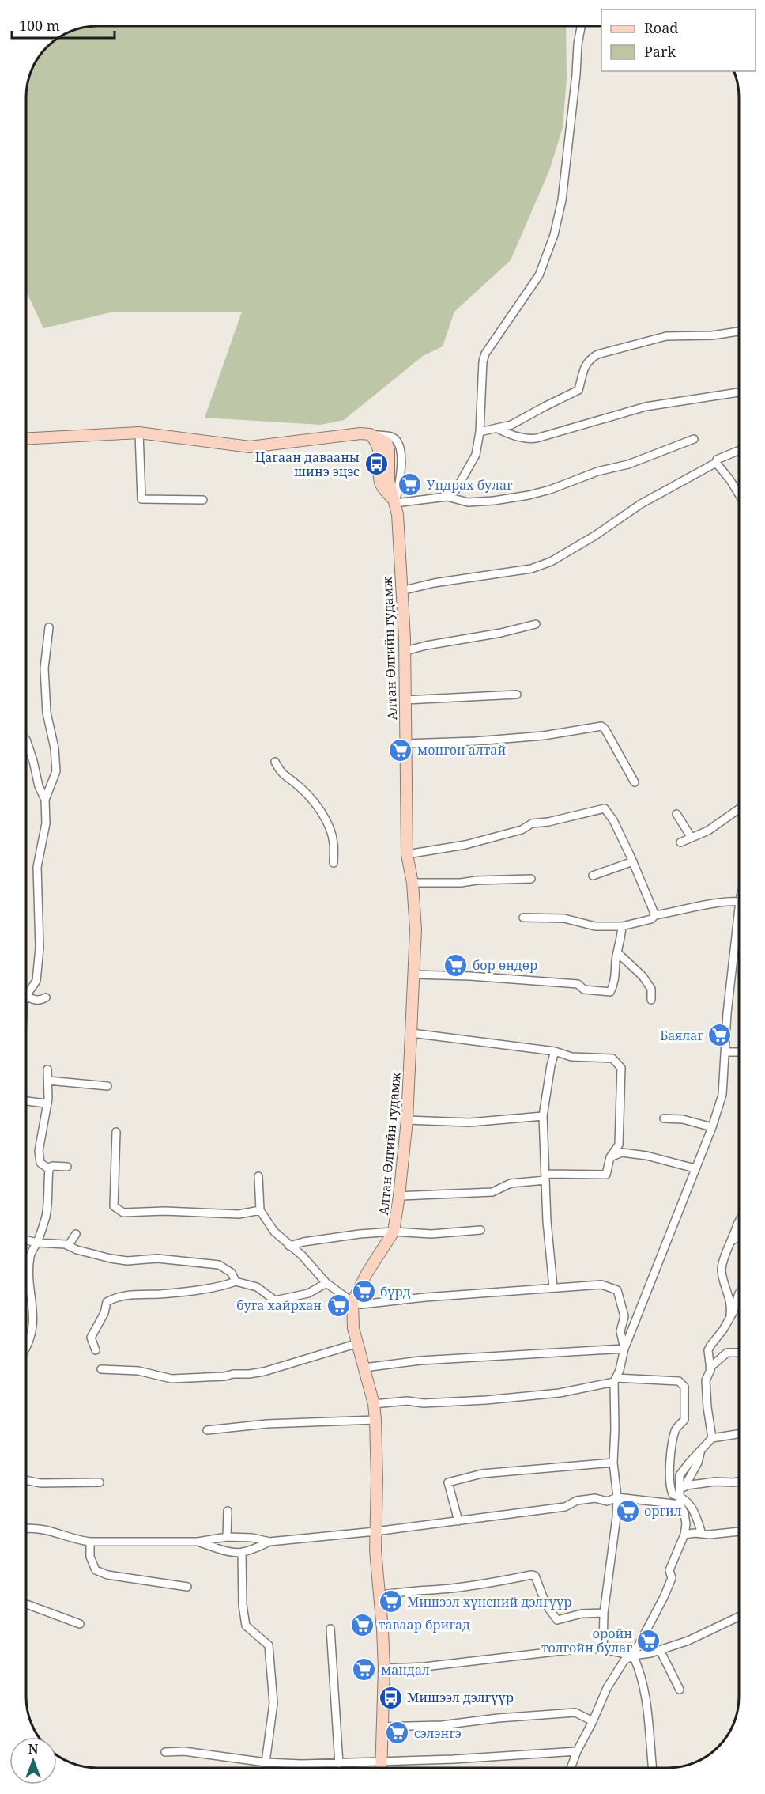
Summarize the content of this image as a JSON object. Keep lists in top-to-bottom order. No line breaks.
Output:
{"streets":{"main road":["Алтан Өлгийн гудамж"]},"places":{"bus stop":["Цагаан давааны шинэ эцэс","Мишээл дэлгүүр"],"supermarket":["Ундрах булаг","мөнгөн алтай","бор өндөр","Баялаг","бүрд","буга хайрхан","оргил","Мишээл хүнсний дэлгүүр","таваар бригад","оройн толгойн булаг","мандал","сэлэнгэ"]},"legend":["Road","Park"],"scale_bar":"100 m","north":"top"}
